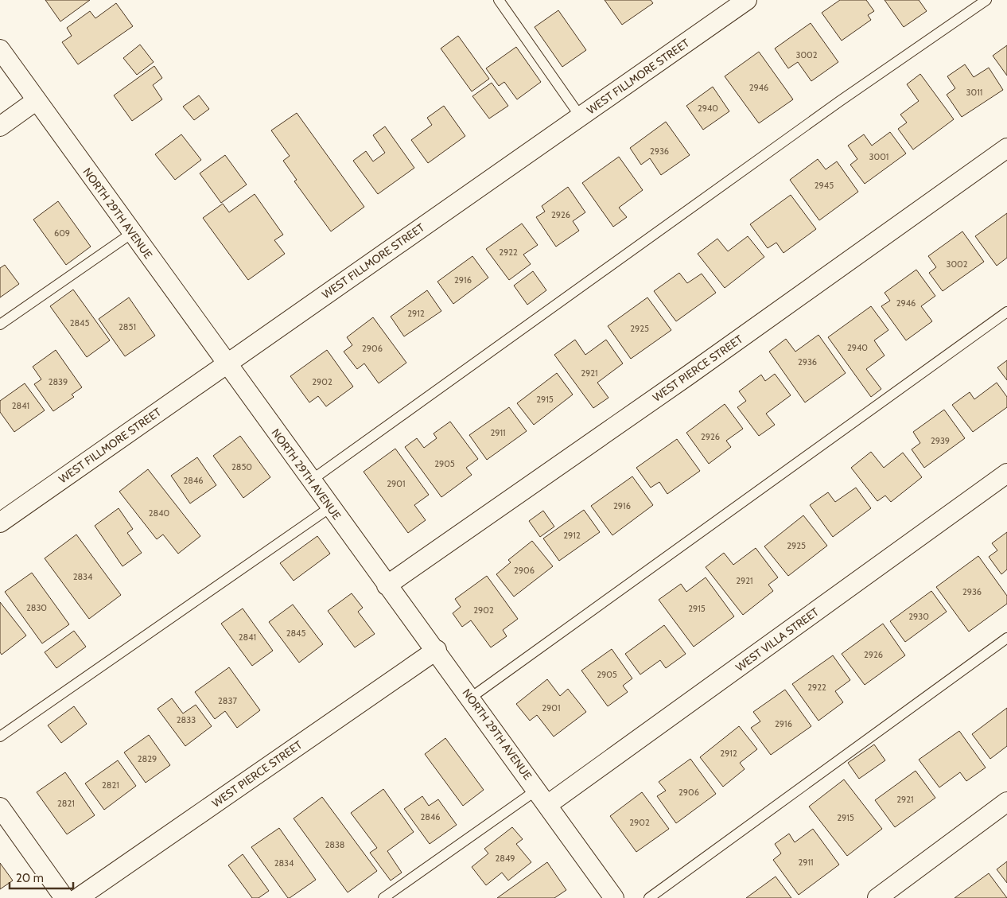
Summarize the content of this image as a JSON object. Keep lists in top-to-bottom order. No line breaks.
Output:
{"streets":{"street":["WEST FILLMORE STREET","NORTH 29TH AVENUE","WEST PIERCE STREET","WEST VILLA STREET"]},"crossings":[["WEST FILLMORE STREET","NORTH 29TH AVENUE"],["NORTH 29TH AVENUE","WEST PIERCE STREET"],["NORTH 29TH AVENUE","WEST VILLA STREET"]],"house_numbers":["3002","2946","3011","2940","2936","3001","2945","2926","609","2922","3002","2916","2946","2912","2845","2851","2925","2940","2906","2936","2921","2839","2902","2915","2841","2911","2926","2939","2905","2850","2846","2901","2916","2840","2912","2925","2906","2834","2921","2936","2830","2915","2902","2930","2845","2841","2926","2905","2922","2837","2901","2833","2916","2912","2829","2821","2906","2921","2821","2846","2915","2902","2838","2849","2911","2834"],"scale_bar":"20 m"}
